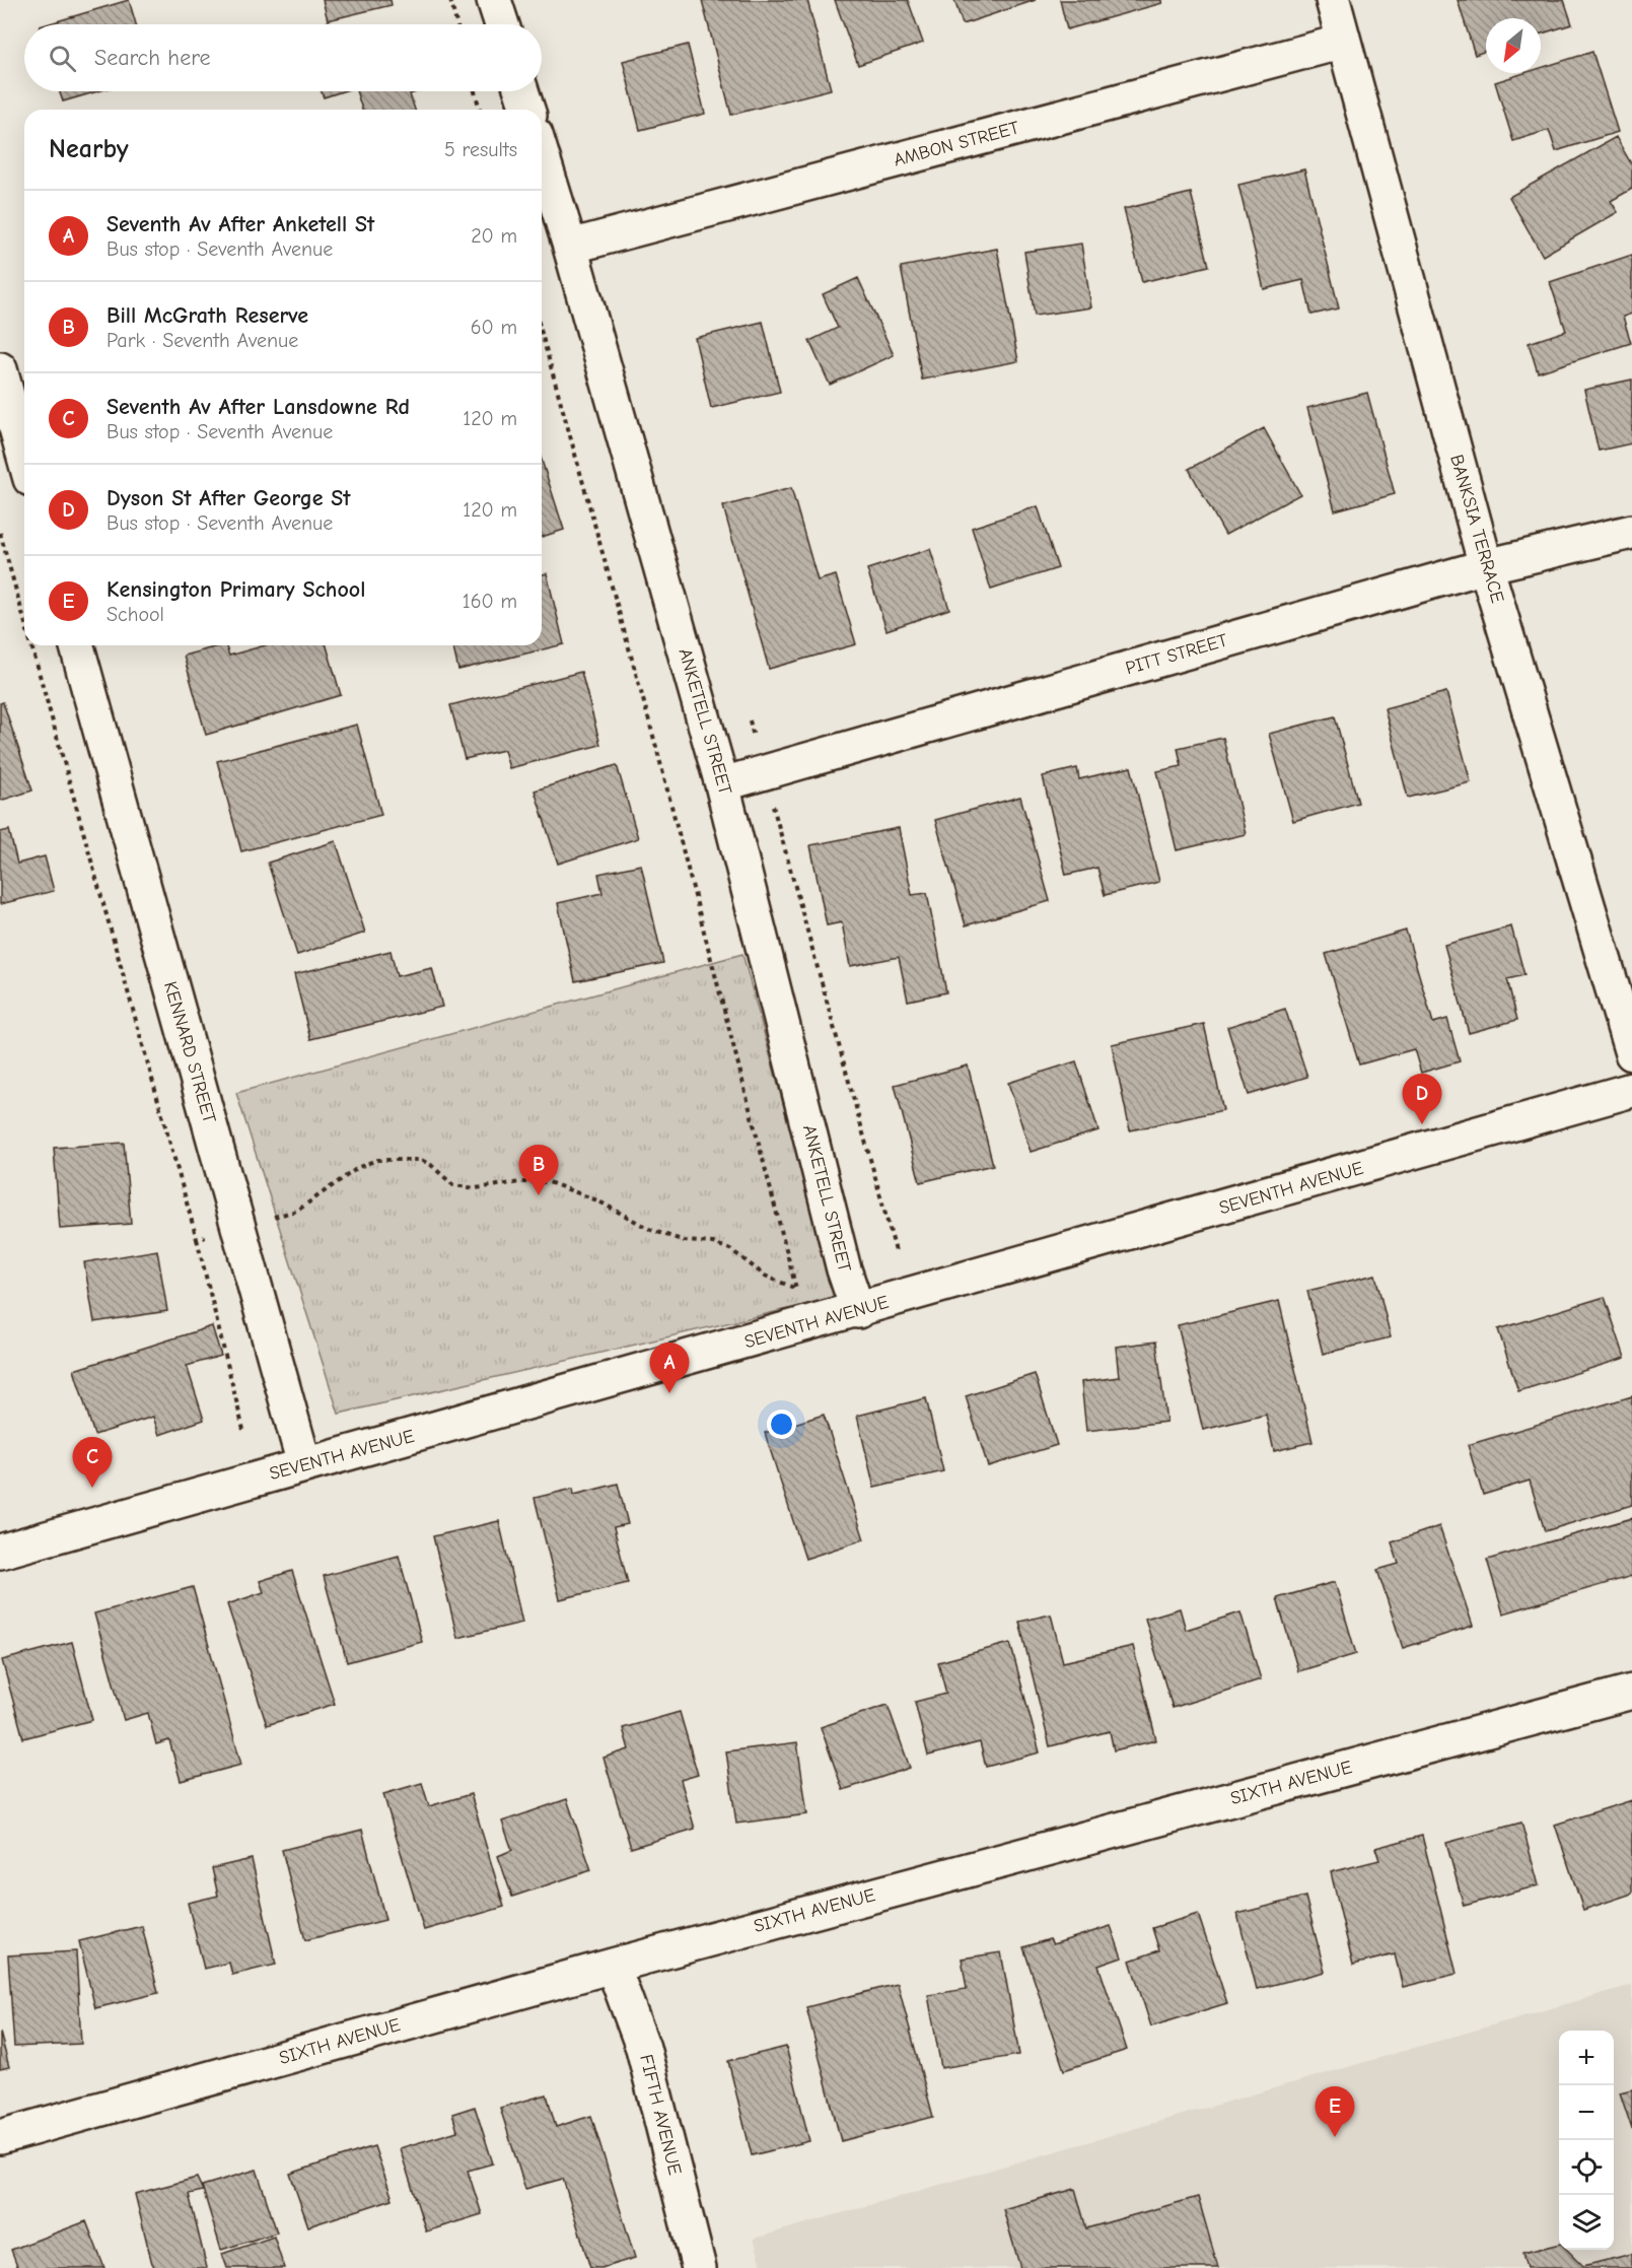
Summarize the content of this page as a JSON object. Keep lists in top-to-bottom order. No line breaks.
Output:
{"streets":{"street":["AMBON STREET","BANKSIA TERRACE","PITT STREET","ANKETELL STREET","KENNARD STREET","SEVENTH AVENUE","SIXTH AVENUE","FIFTH AVENUE"]},"crossings":[["AMBON STREET","BANKSIA TERRACE"],["AMBON STREET","ANKETELL STREET"],["BANKSIA TERRACE","PITT STREET"],["PITT STREET","ANKETELL STREET"],["ANKETELL STREET","SEVENTH AVENUE"],["KENNARD STREET","SEVENTH AVENUE"],["SIXTH AVENUE","FIFTH AVENUE"]],"north":"bottom left","page":{"search":"Search here","heading":["Nearby","5 results"],"list":[{"mark":"A","name":"Seventh Av After Anketell St","note":"Bus stop · Seventh Avenue","value":"20 m"},{"mark":"B","name":"Bill McGrath Reserve","note":"Park · Seventh Avenue","value":"60 m"},{"mark":"C","name":"Seventh Av After Lansdowne Rd","note":"Bus stop · Seventh Avenue","value":"120 m"},{"mark":"D","name":"Dyson St After George St","note":"Bus stop · Seventh Avenue","value":"120 m"},{"mark":"E","name":"Kensington Primary School","note":"School","value":"160 m"}],"pins":["D","B","A","C","E"],"map_buttons":["+","−"]}}
